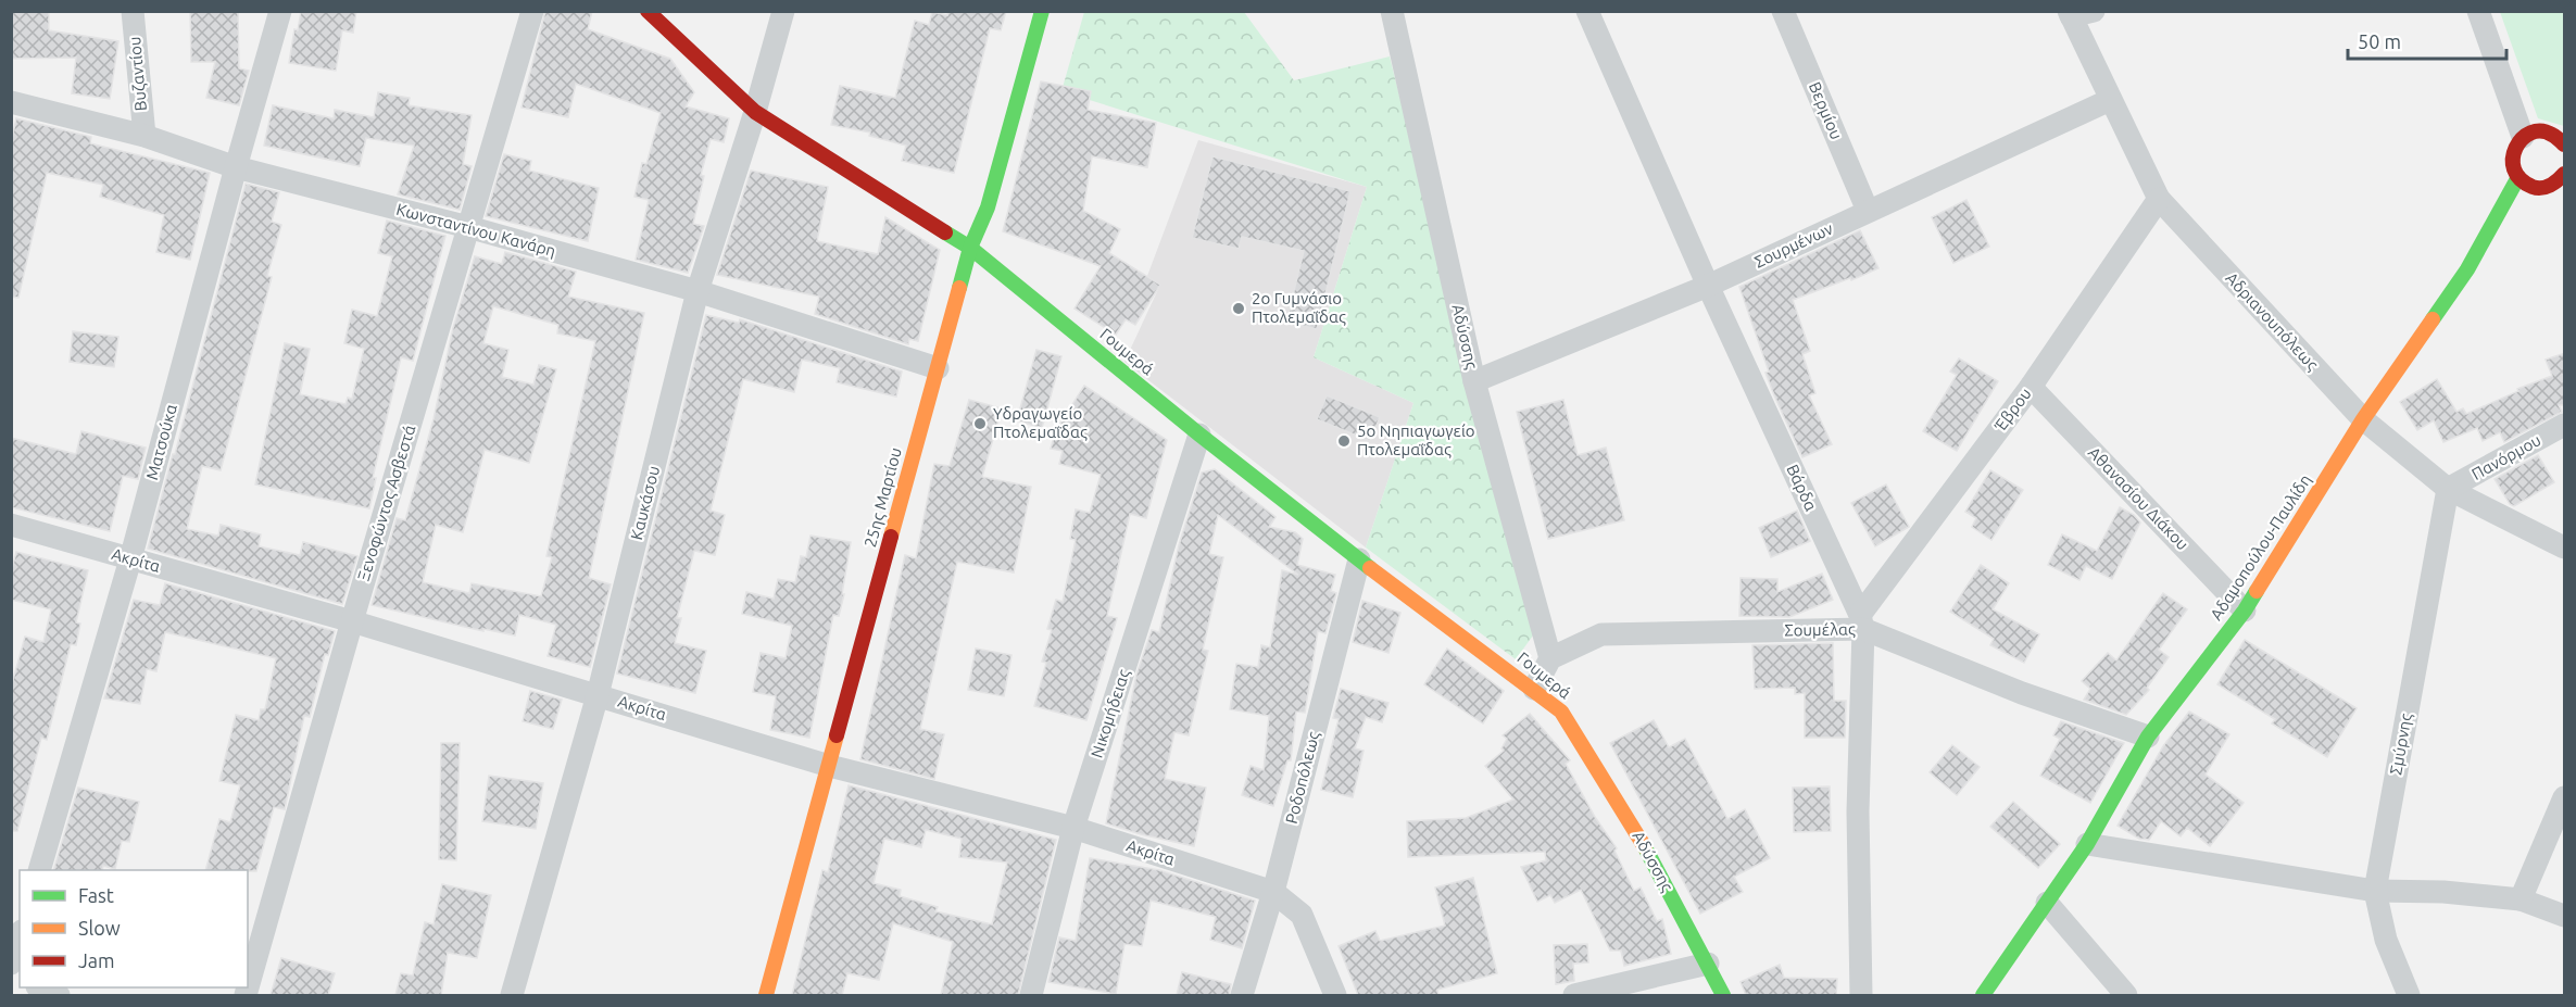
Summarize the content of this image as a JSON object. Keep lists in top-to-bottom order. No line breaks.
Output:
{"streets":{"street":["Βυζαντίου","Βερμίου","Κωνσταντίνου Κανάρη","Σουρμένων","Αδριανουπόλεως","Αδύσσης","Γουμερά","Έβρου","Ματσούκα","Πανόρμου","Βάρδα","25ης Μαρτίου","Αθανασίου Διάκου","Ξενοφώντος Ασβεστά","Καυκάσου","Αδαμοπούλου-Παυλίδη","Ακρίτα","Σουμέλας","Νικομήδειας","Σμύρνης","Ροδοπόλεως"]},"crossings":[["Βυζαντίου","Κωνσταντίνου Κανάρη"],["Βερμίου","Σουρμένων"],["Κωνσταντίνου Κανάρη","Ματσούκα"],["Κωνσταντίνου Κανάρη","25ης Μαρτίου"],["Κωνσταντίνου Κανάρη","Ξενοφώντος Ασβεστά"],["Κωνσταντίνου Κανάρη","Καυκάσου"],["Σουρμένων","Αδριανουπόλεως"],["Σουρμένων","Αδύσσης"],["Σουρμένων","Βάρδα"],["Αδριανουπόλεως","Έβρου"],["Αδριανουπόλεως","Πανόρμου"],["Αδριανουπόλεως","Αδαμοπούλου-Παυλίδη"],["Αδριανουπόλεως","Σμύρνης"],["Αδύσσης","Γουμερά"],["Αδύσσης","Σουμέλας"],["Γουμερά","25ης Μαρτίου"],["Γουμερά","Καυκάσου"],["Γουμερά","Νικομήδειας"],["Γουμερά","Ροδοπόλεως"],["Έβρου","Βάρδα"],["Έβρου","Αθανασίου Διάκου"],["Έβρου","Σουμέλας"],["Ματσούκα","Ακρίτα"],["Πανόρμου","Σμύρνης"],["Βάρδα","Σουμέλας"],["25ης Μαρτίου","Ακρίτα"],["Αθανασίου Διάκου","Αδαμοπούλου-Παυλίδη"],["Ξενοφώντος Ασβεστά","Ακρίτα"],["Καυκάσου","Ακρίτα"],["Αδαμοπούλου-Παυλίδη","Σουμέλας"],["Ακρίτα","Νικομήδειας"],["Ακρίτα","Ροδοπόλεως"]],"places":["2ο Γυμνάσιο Πτολεμαΐδας","Υδραγωγείο Πτολεμαΐδας","5ο Νηπιαγωγείο Πτολεμαΐδας"],"legend":["Fast","Slow","Jam"],"scale_bar":"50 m"}
